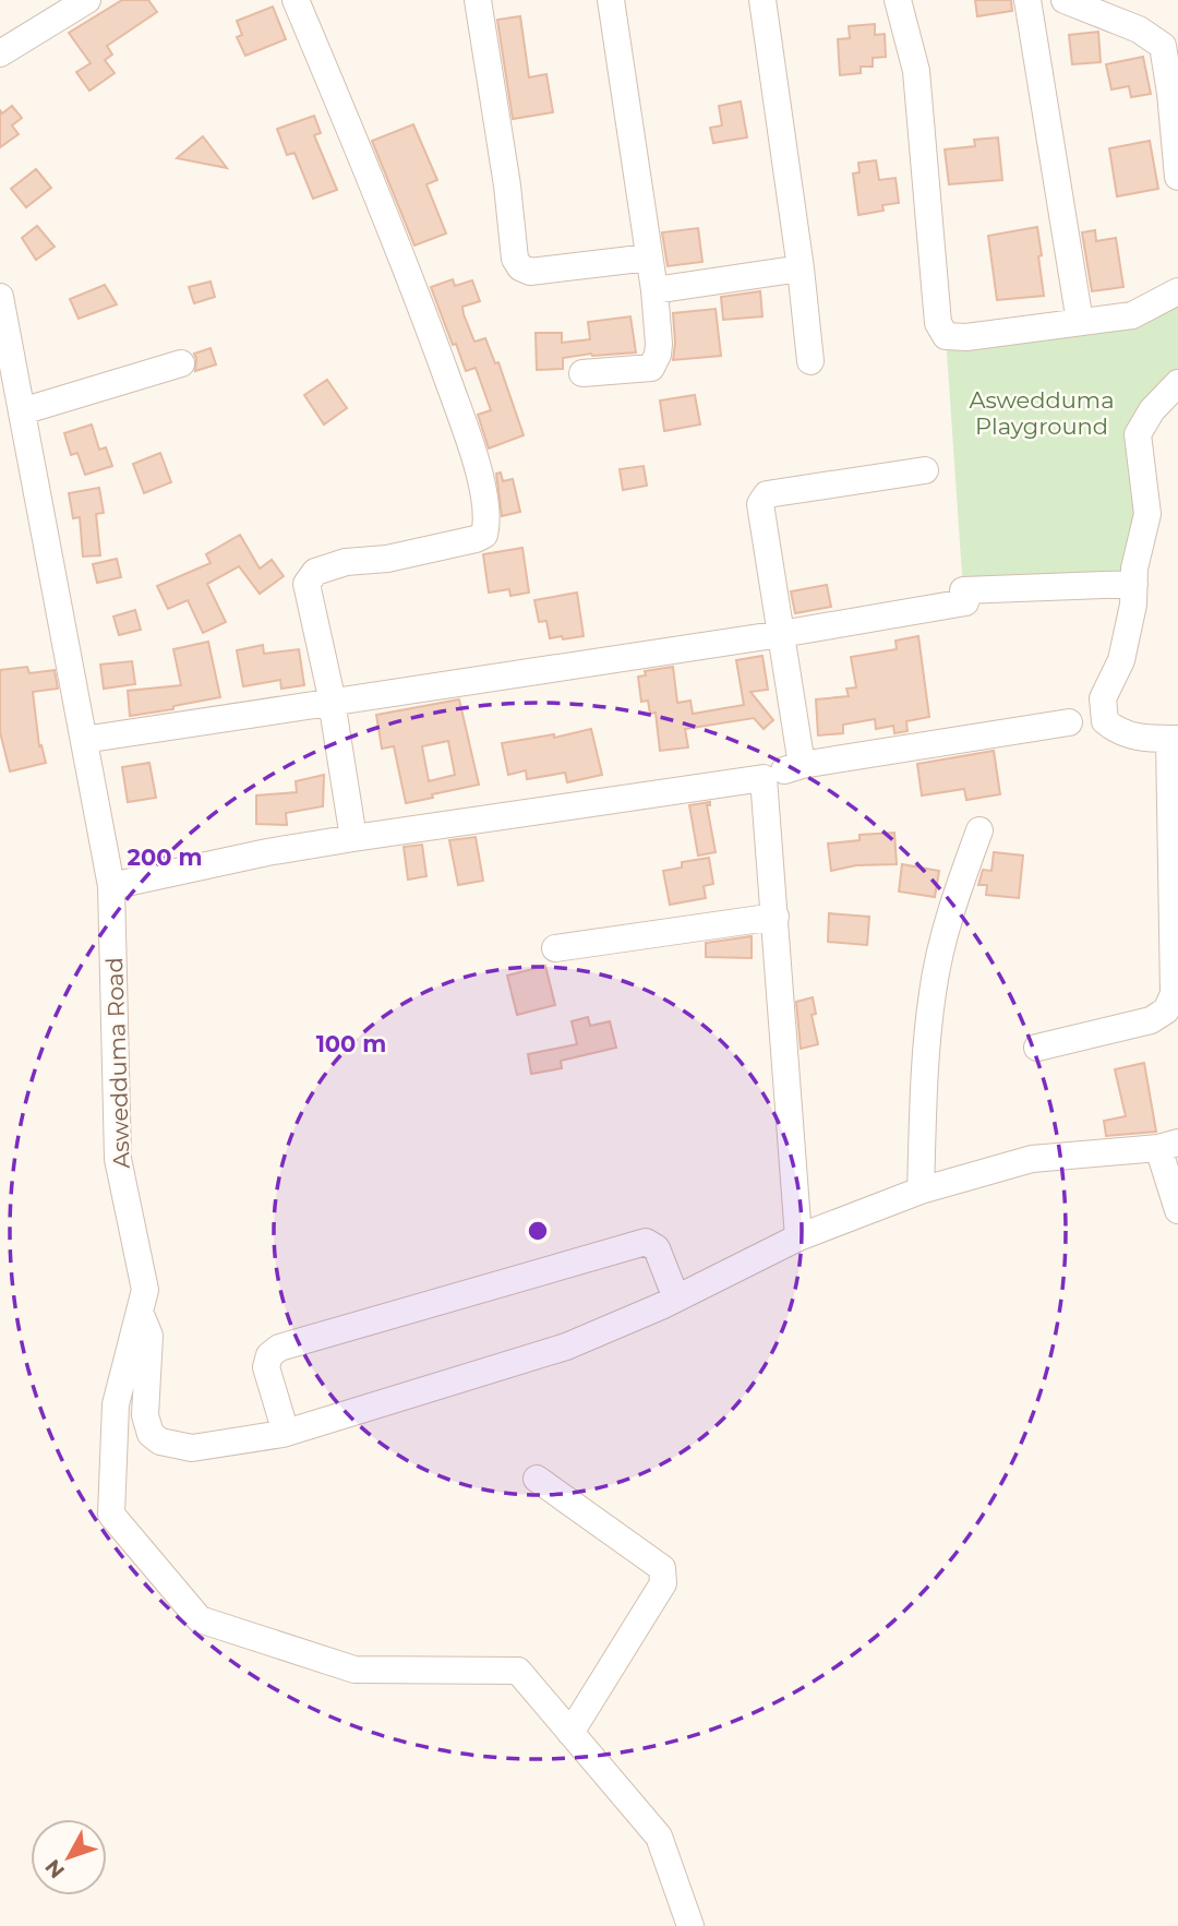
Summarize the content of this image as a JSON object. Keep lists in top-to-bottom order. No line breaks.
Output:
{"streets":{"street":["Aswedduma Road"]},"parks":["Aswedduma Playground"],"north":"bottom left","rings":["200 m","100 m"]}
